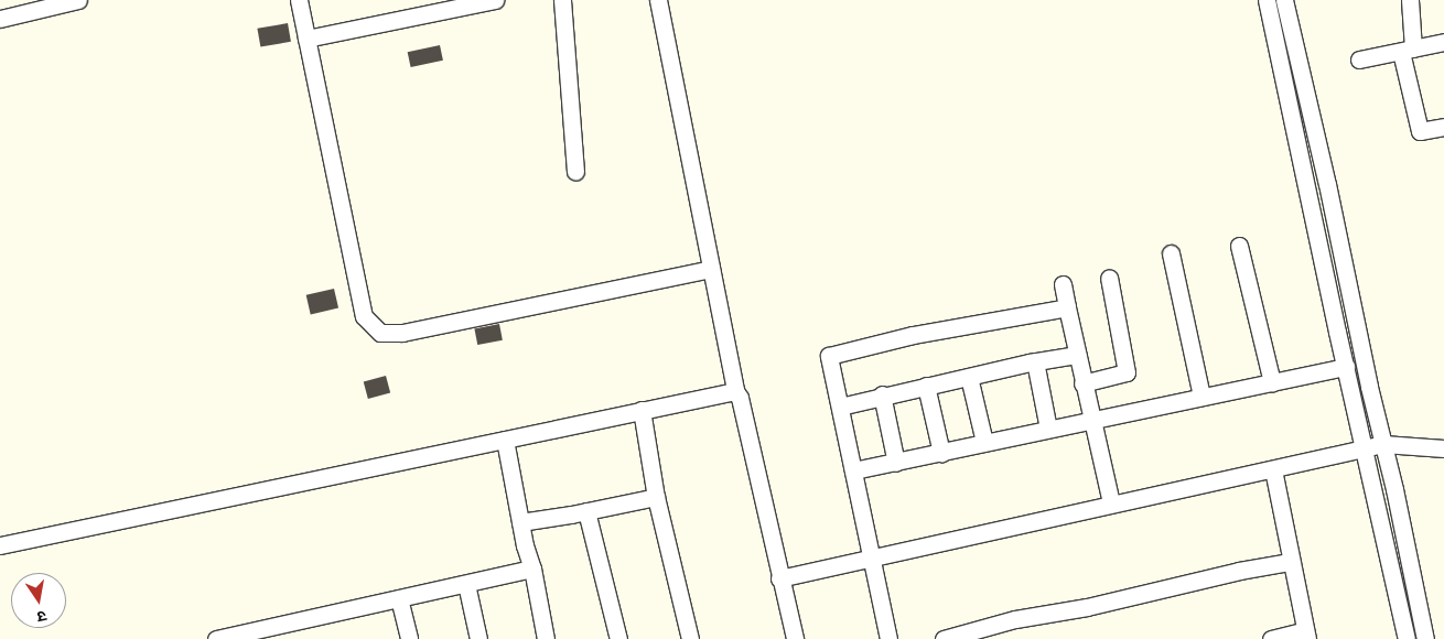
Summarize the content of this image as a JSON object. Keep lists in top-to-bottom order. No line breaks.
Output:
{"north":"bottom"}
